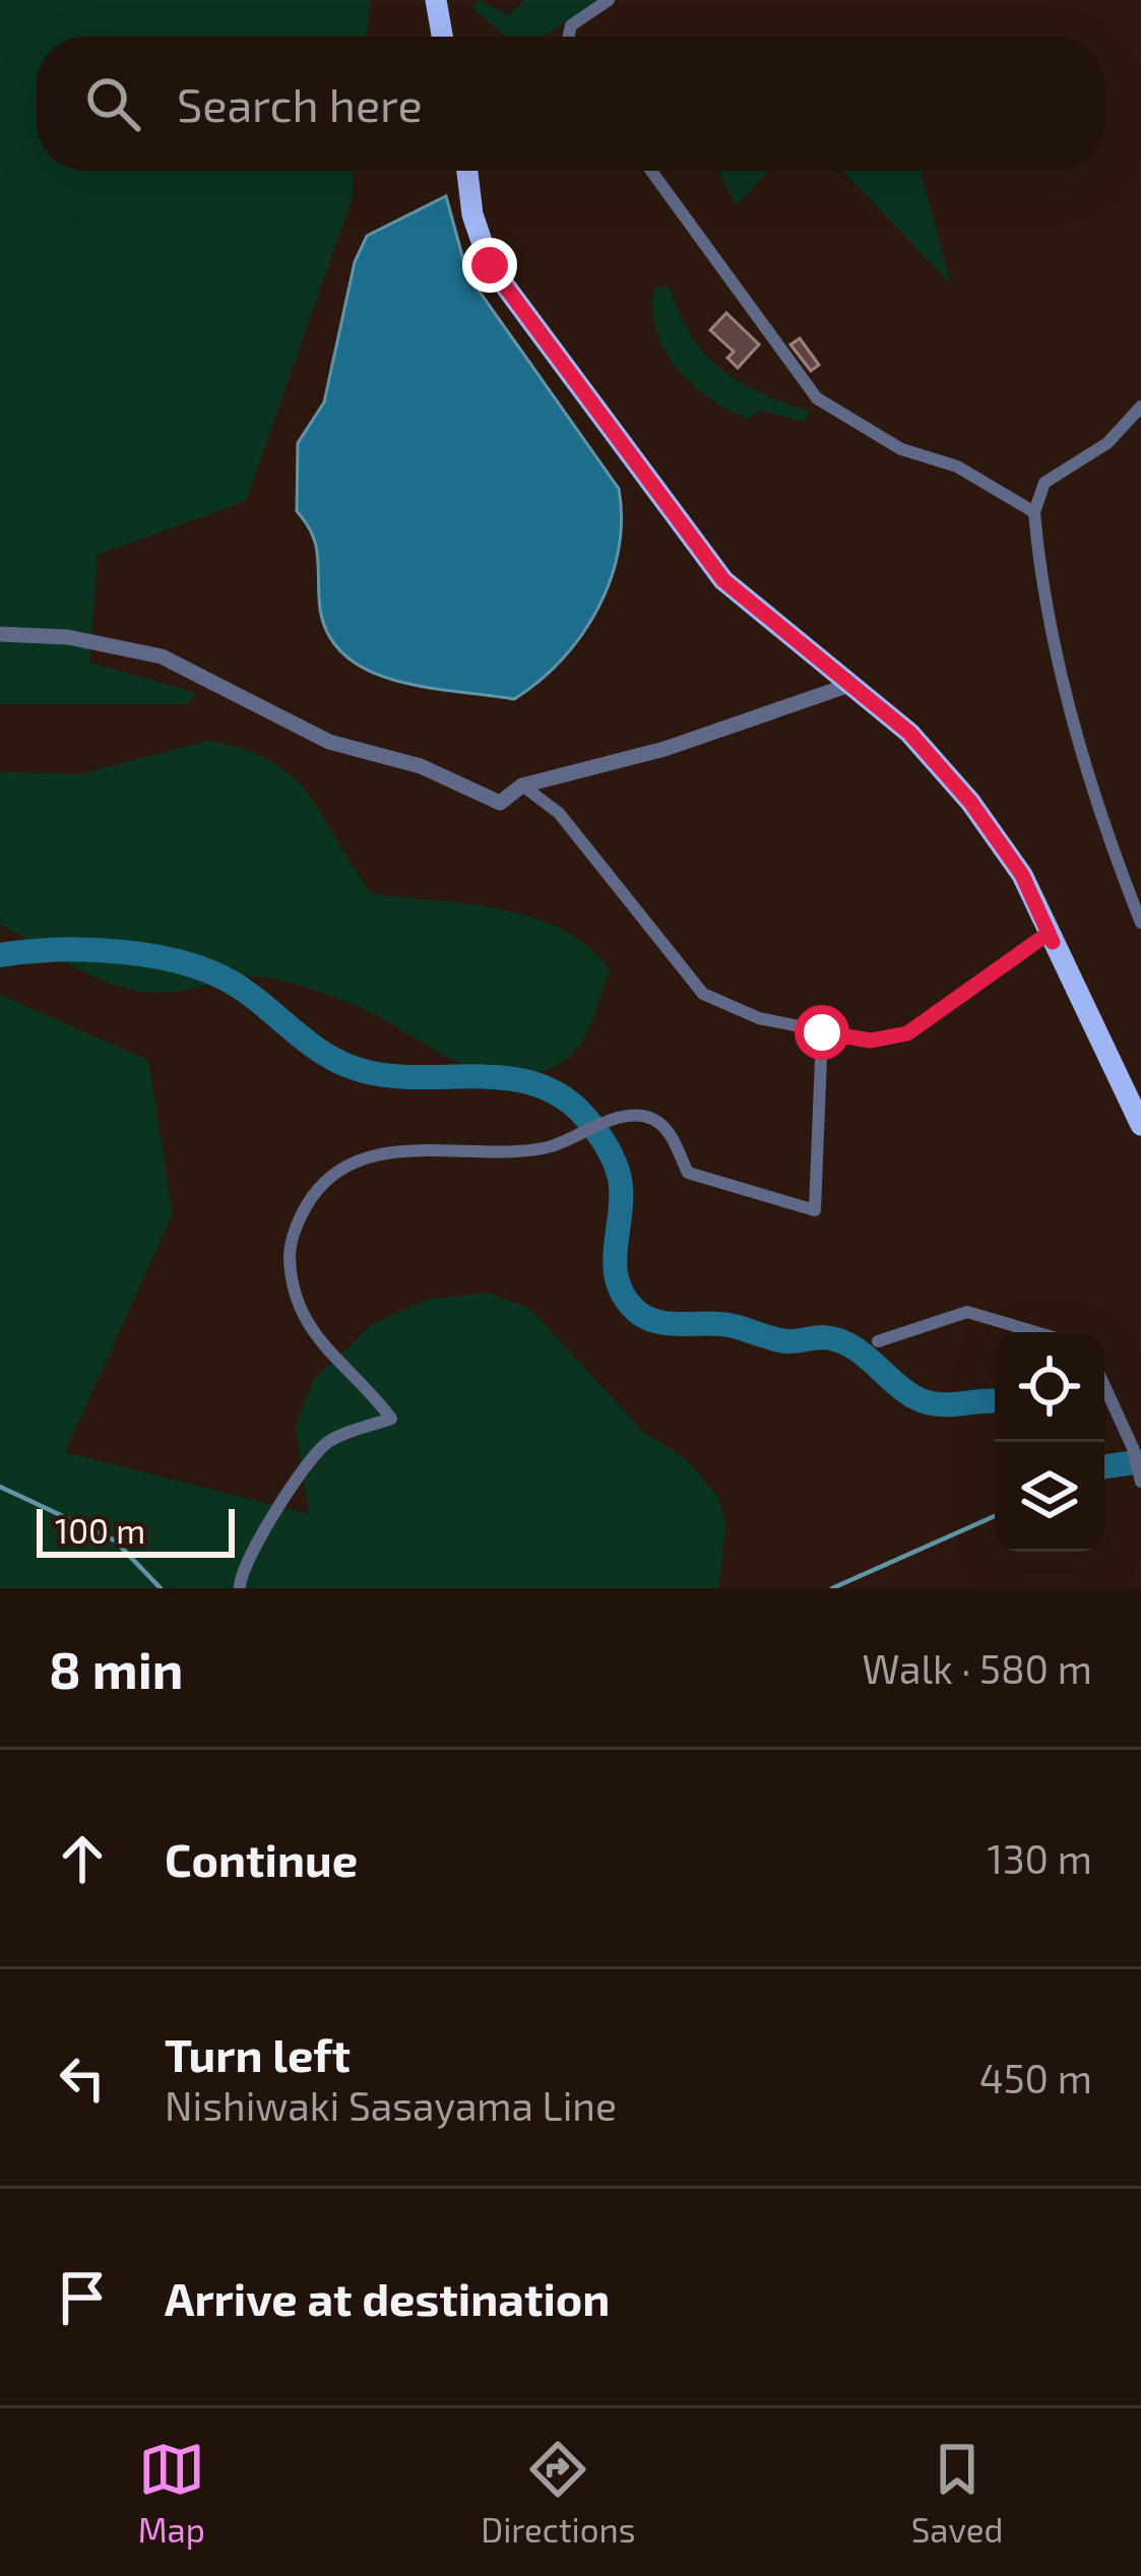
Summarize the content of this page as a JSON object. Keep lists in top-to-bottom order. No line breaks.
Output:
{"scale_bar":"100 m","page":{"search":"Search here","scale":"100 m","heading":["8 min","Walk · 580 m"],"list":[["Continue","130 m"],["Turn left","Nishiwaki Sasayama Line","450 m"],"Arrive at destination"],"nav":["Map","Directions","Saved"]}}
